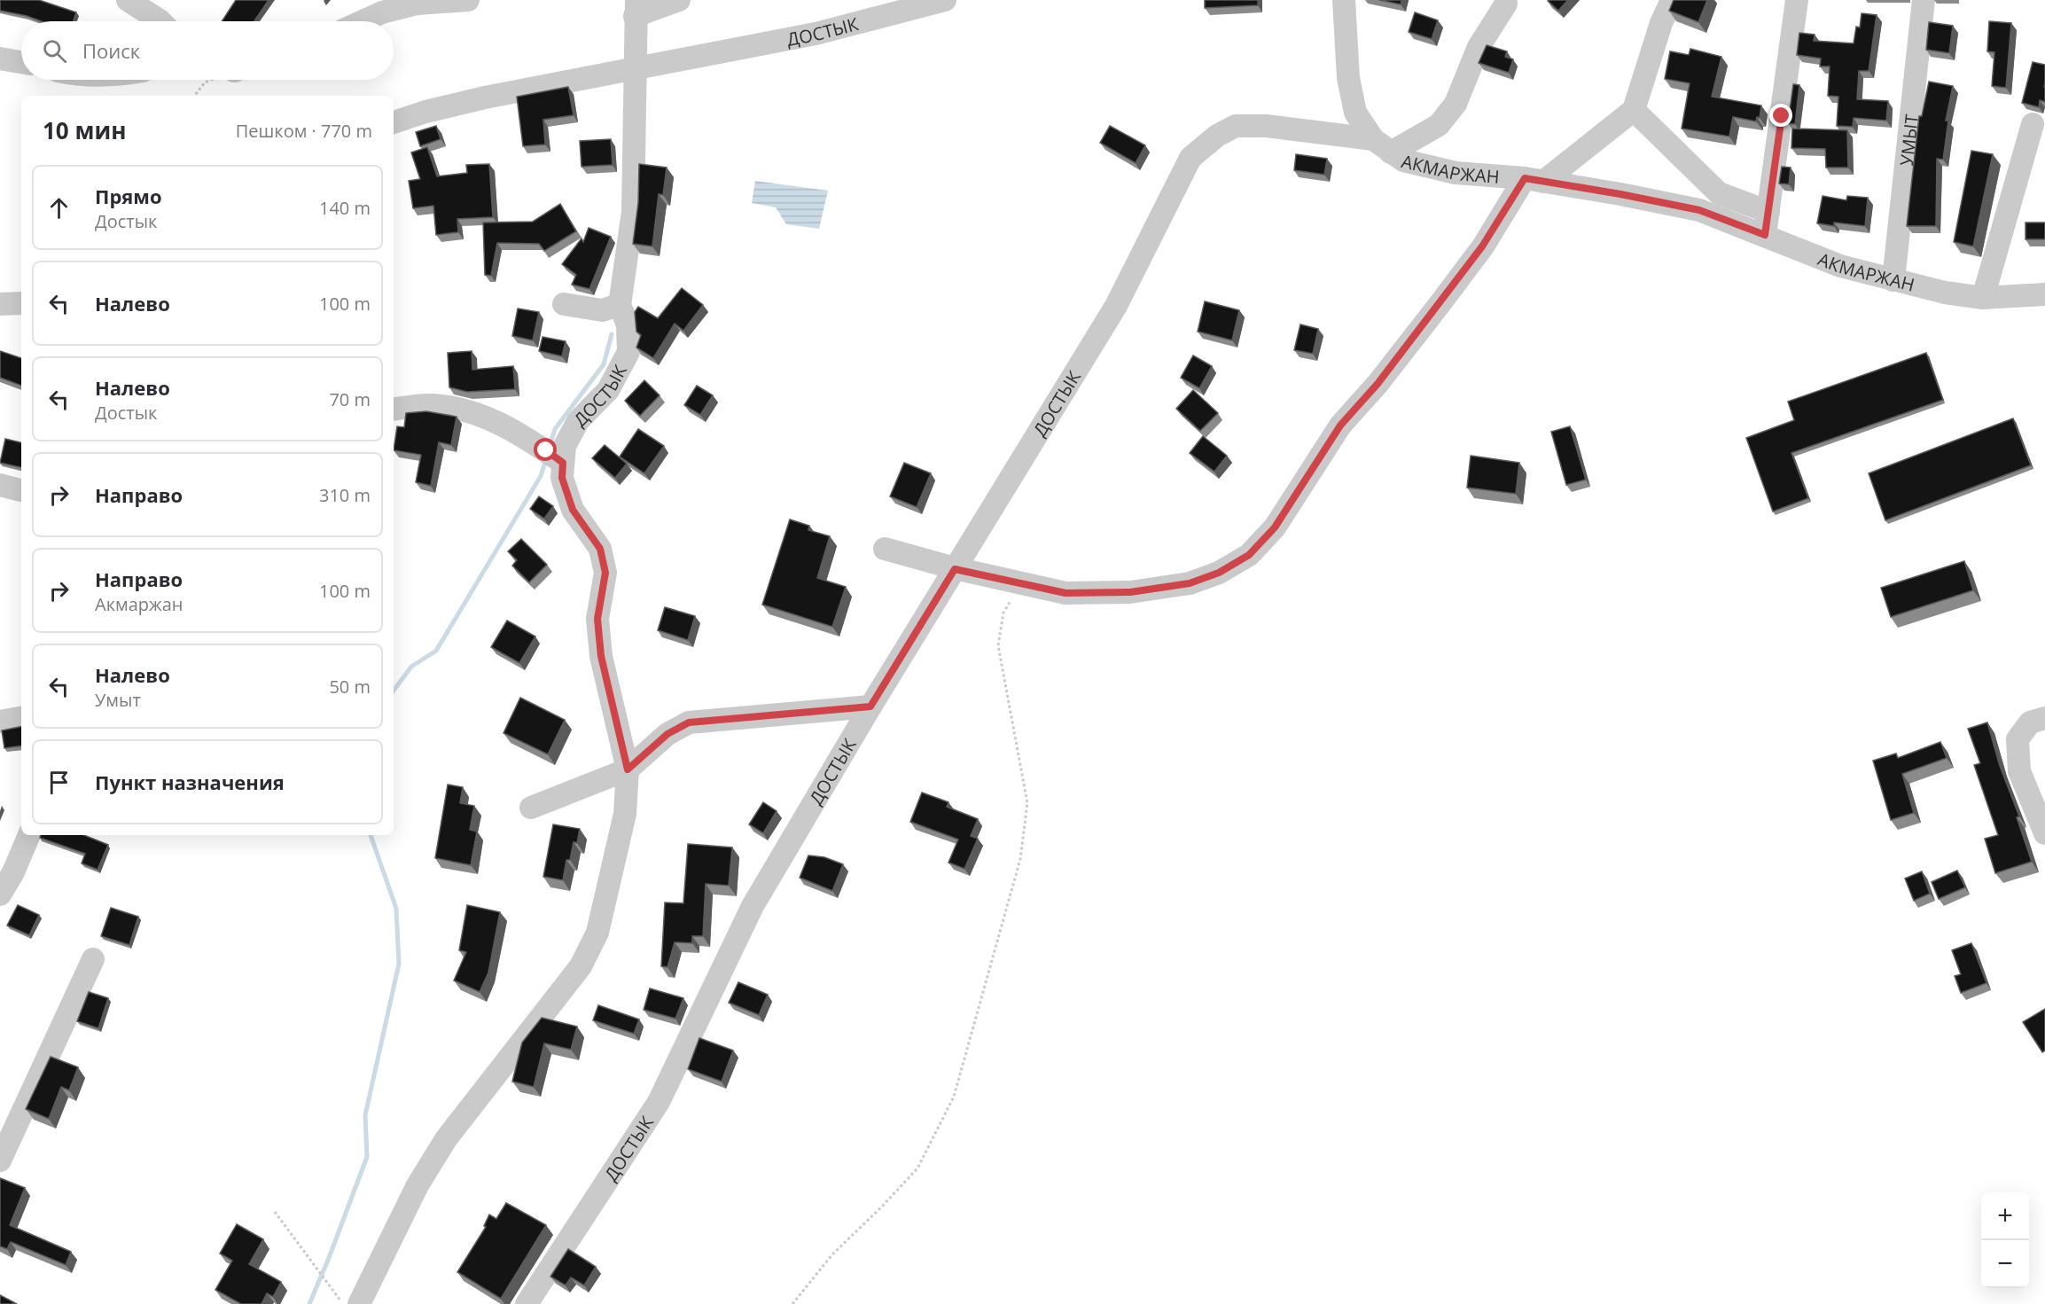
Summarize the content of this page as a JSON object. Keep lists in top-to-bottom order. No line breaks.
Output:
{"streets":{"street":["ДОСТЫК","УМЫТ","АКМАРЖАН"]},"crossings":[["ДОСТЫК","АКМАРЖАН"],["УМЫТ","АКМАРЖАН"]],"page":{"search":"Поиск","heading":["10 мин","Пешком · 770 m"],"list":[["Прямо","Достык","140 m"],["Налево","100 m"],["Налево","Достык","70 m"],["Направо","310 m"],["Направо","Акмаржан","100 m"],["Налево","Умыт","50 m"],"Пункт назначения"],"map_buttons":["+","−"]}}
